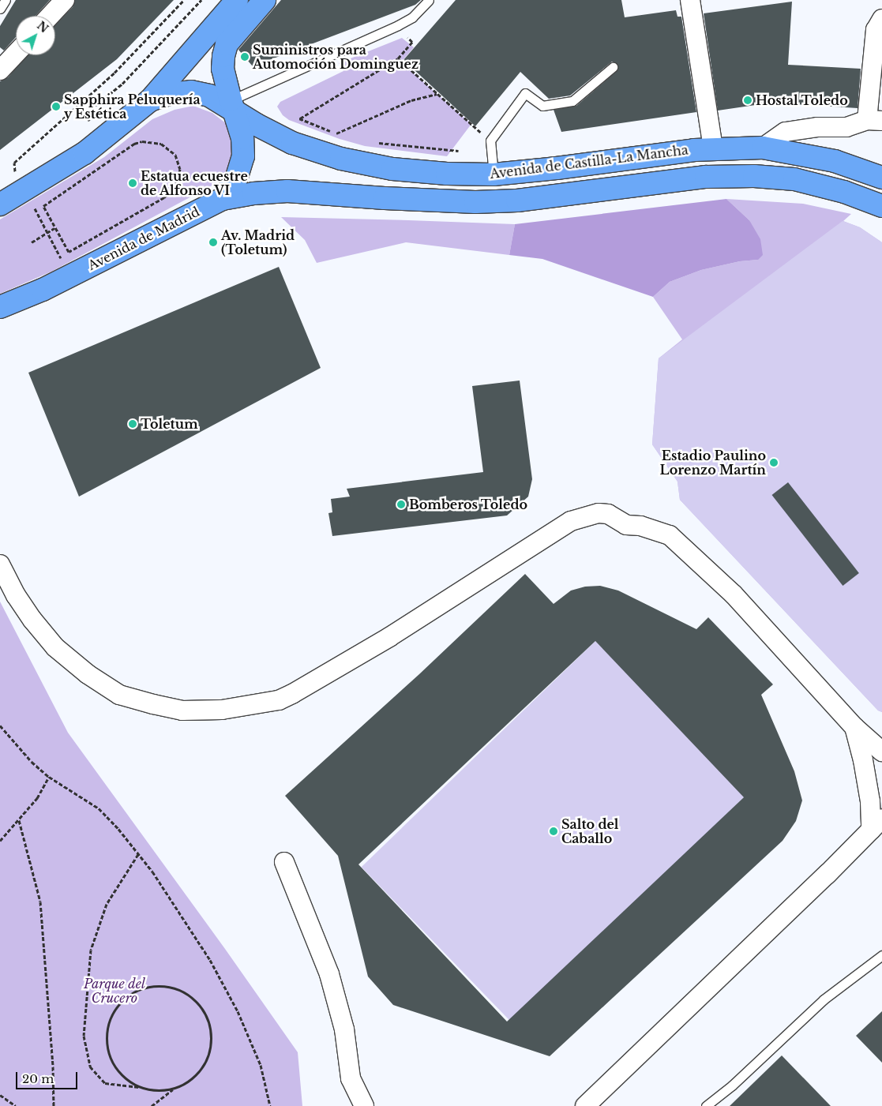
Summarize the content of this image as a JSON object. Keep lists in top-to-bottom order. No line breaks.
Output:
{"streets":{"main road":["Avenida de Castilla-La Mancha","Avenida de Madrid"]},"crossings":[["Avenida de Castilla-La Mancha","Avenida de Madrid"]],"parks":["Parque del Crucero"],"places":["Suministros para Automoción Dominguez","Hostal Toledo","Sapphira Peluquería y Estética","Estatua ecuestre de Alfonso VI","Av. Madrid (Toletum)","Toletum","Estadio Paulino Lorenzo Martín","Bomberos Toledo","Salto del Caballo"],"scale_bar":"20 m","north":"top right"}
